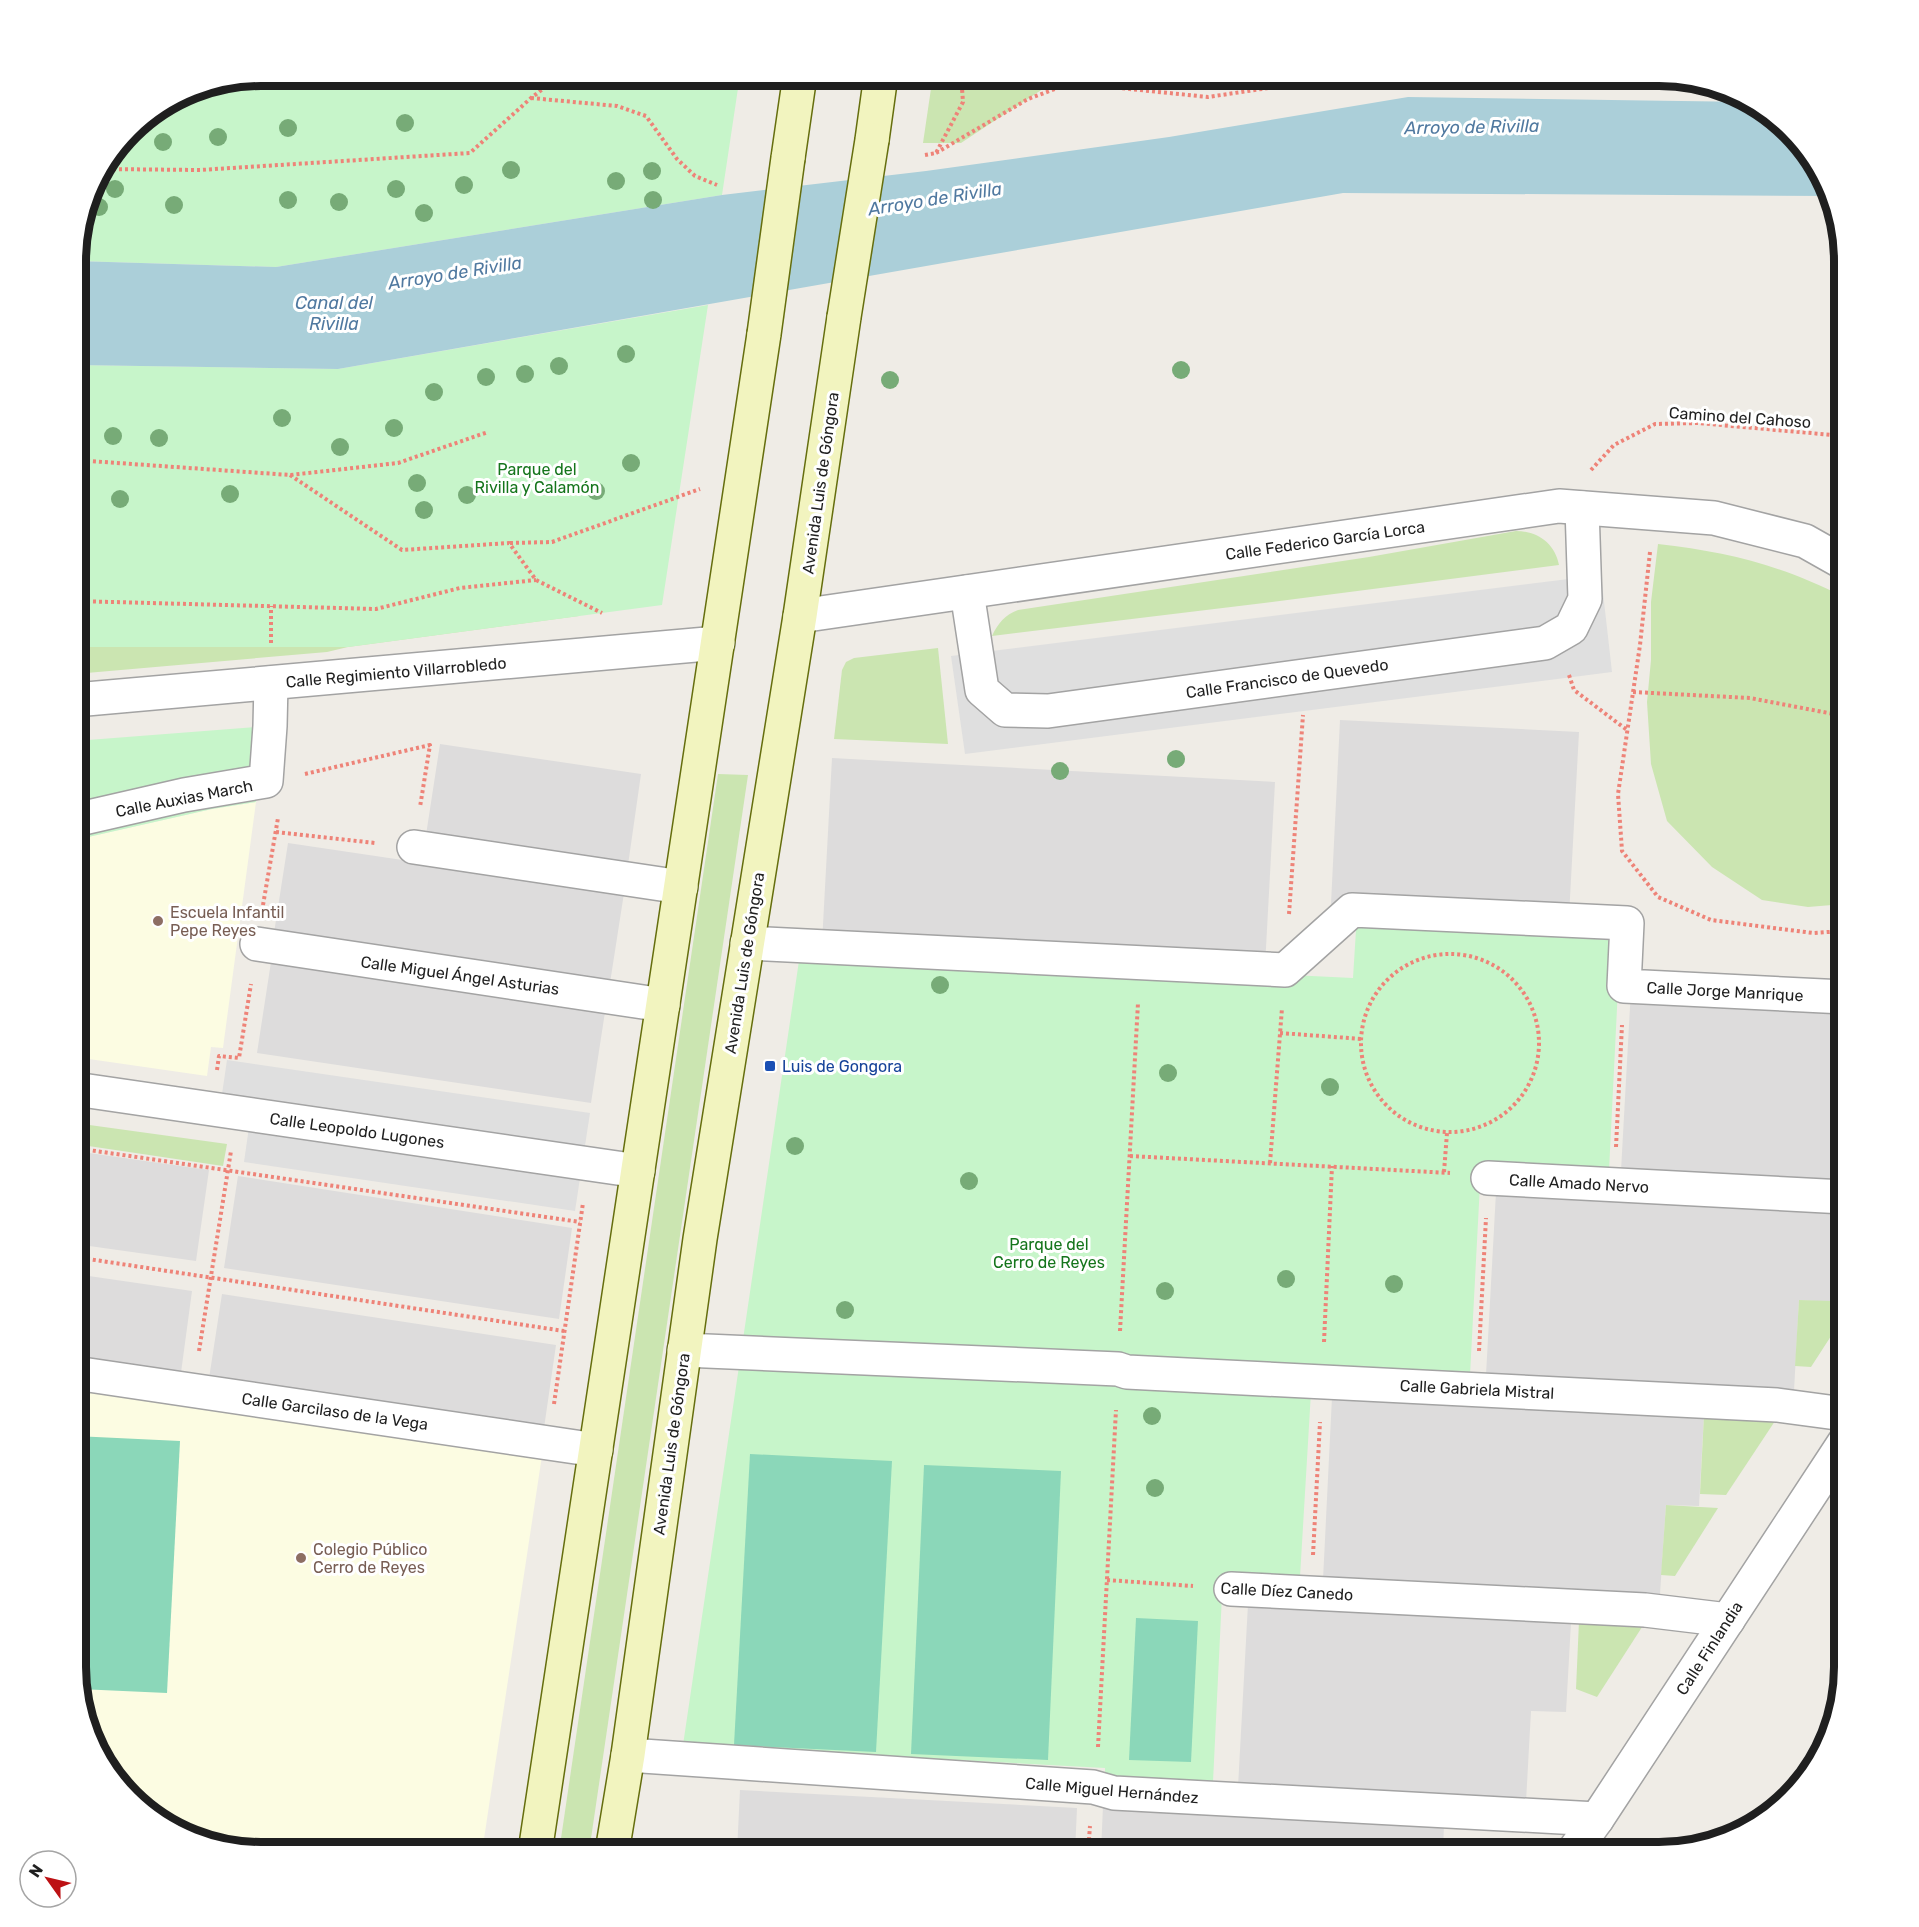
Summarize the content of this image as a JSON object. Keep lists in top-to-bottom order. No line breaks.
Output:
{"streets":{"main road":["Avenida Luis de Góngora"],"street":["Calle Federico García Lorca","Calle Regimiento Villarrobledo","Calle Francisco de Quevedo","Calle Auxias March","Calle Miguel Ángel Asturias","Calle Jorge Manrique","Calle Leopoldo Lugones","Calle Amado Nervo","Calle Gabriela Mistral","Calle Garcilaso de la Vega","Calle Díez Canedo","Calle Finlandia","Calle Miguel Hernández"],"path":["Camino del Cahoso"]},"crossings":[["Camino del Cahoso","Calle Federico García Lorca"],["Camino del Cahoso","Calle Francisco de Quevedo"],["Avenida Luis de Góngora","Calle Federico García Lorca"],["Avenida Luis de Góngora","Calle Gabriela Mistral"],["Avenida Luis de Góngora","Calle Miguel Hernández"],["Calle Federico García Lorca","Calle Francisco de Quevedo"],["Calle Regimiento Villarrobledo","Calle Auxias March"],["Calle Jorge Manrique","Calle Amado Nervo"],["Calle Amado Nervo","Calle Gabriela Mistral"],["Calle Díez Canedo","Calle Finlandia"],["Calle Finlandia","Calle Miguel Hernández"]],"water":["Arroyo de Rivilla","Canal del Rivilla"],"parks":["Parque del Rivilla y Calamón","Parque del Cerro de Reyes"],"places":{"other":["Escuela Infantil Pepe Reyes","Colegio Público Cerro de Reyes"],"transit":["Luis de Gongora"]},"north":"top left"}
